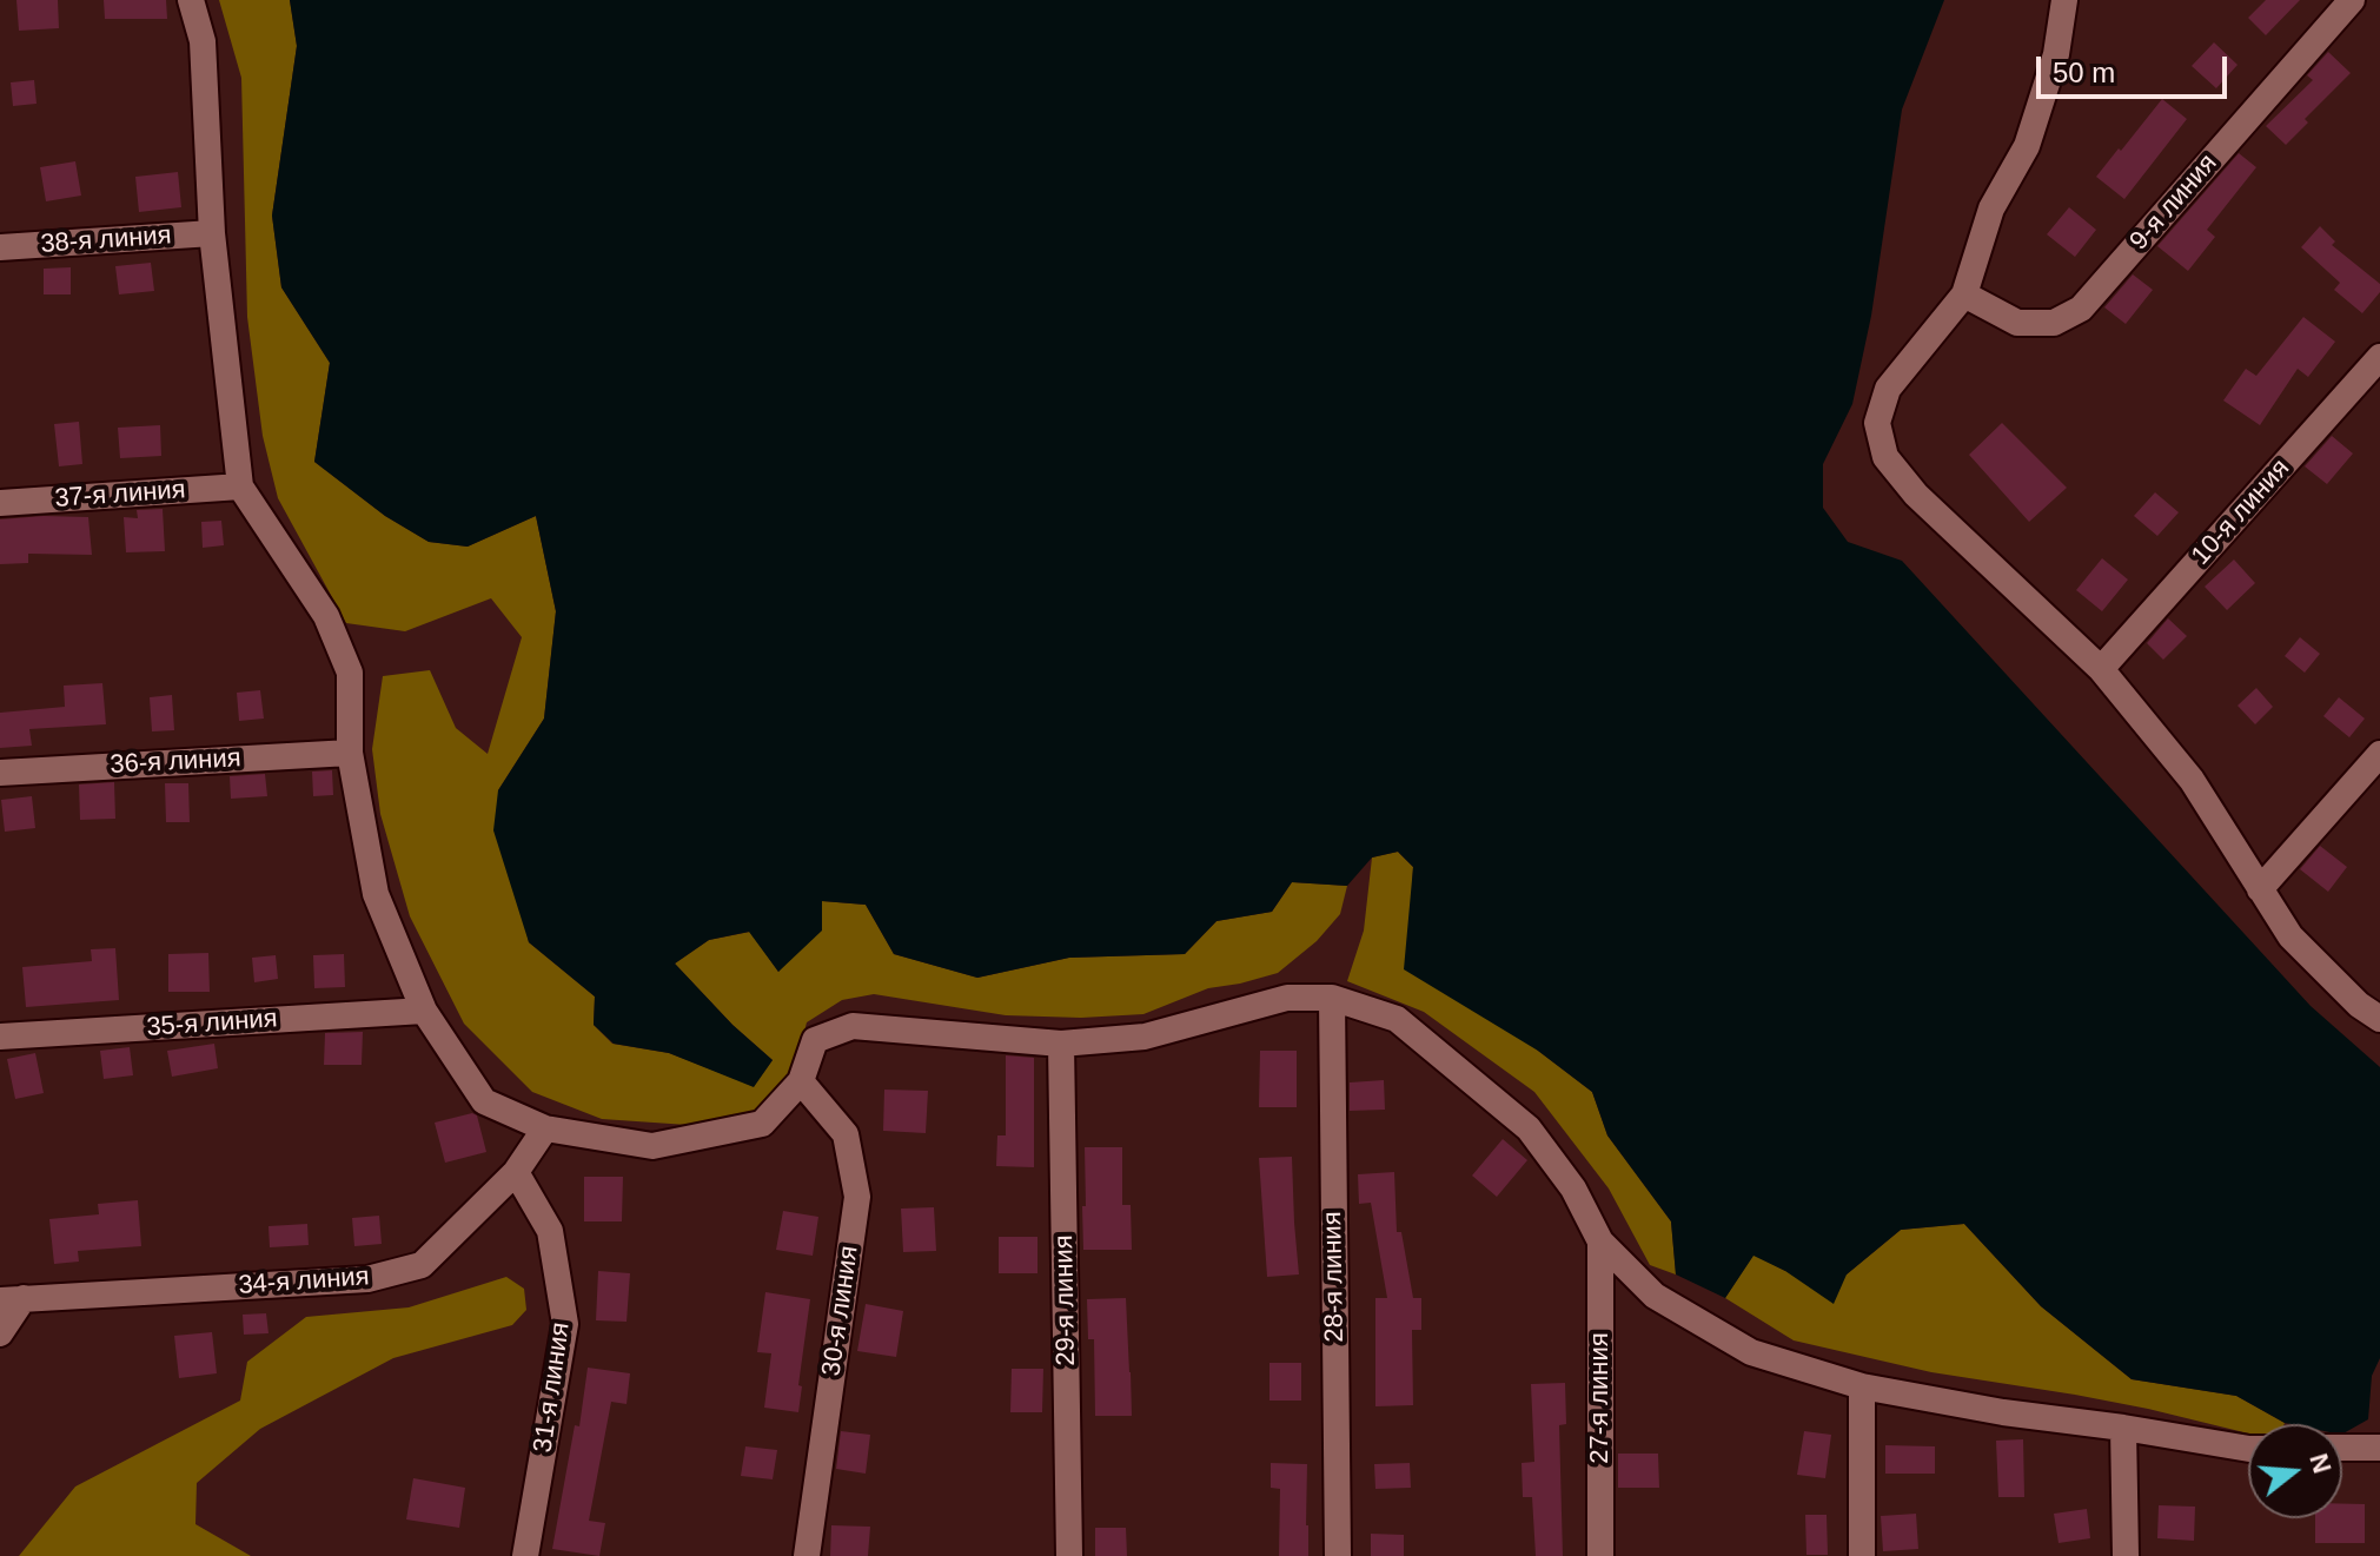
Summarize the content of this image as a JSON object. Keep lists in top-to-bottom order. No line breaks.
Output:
{"streets":{"street":["9-я линия","38-я линия","37-я линия","10-я линия","36-я линия","35-я линия","28-я линия","34-я линия","29-я линия","30-я линия","31-я линия","27-я линия"]},"crossings":[["34-я линия","31-я линия"]],"scale_bar":"50 m","north":"right"}
